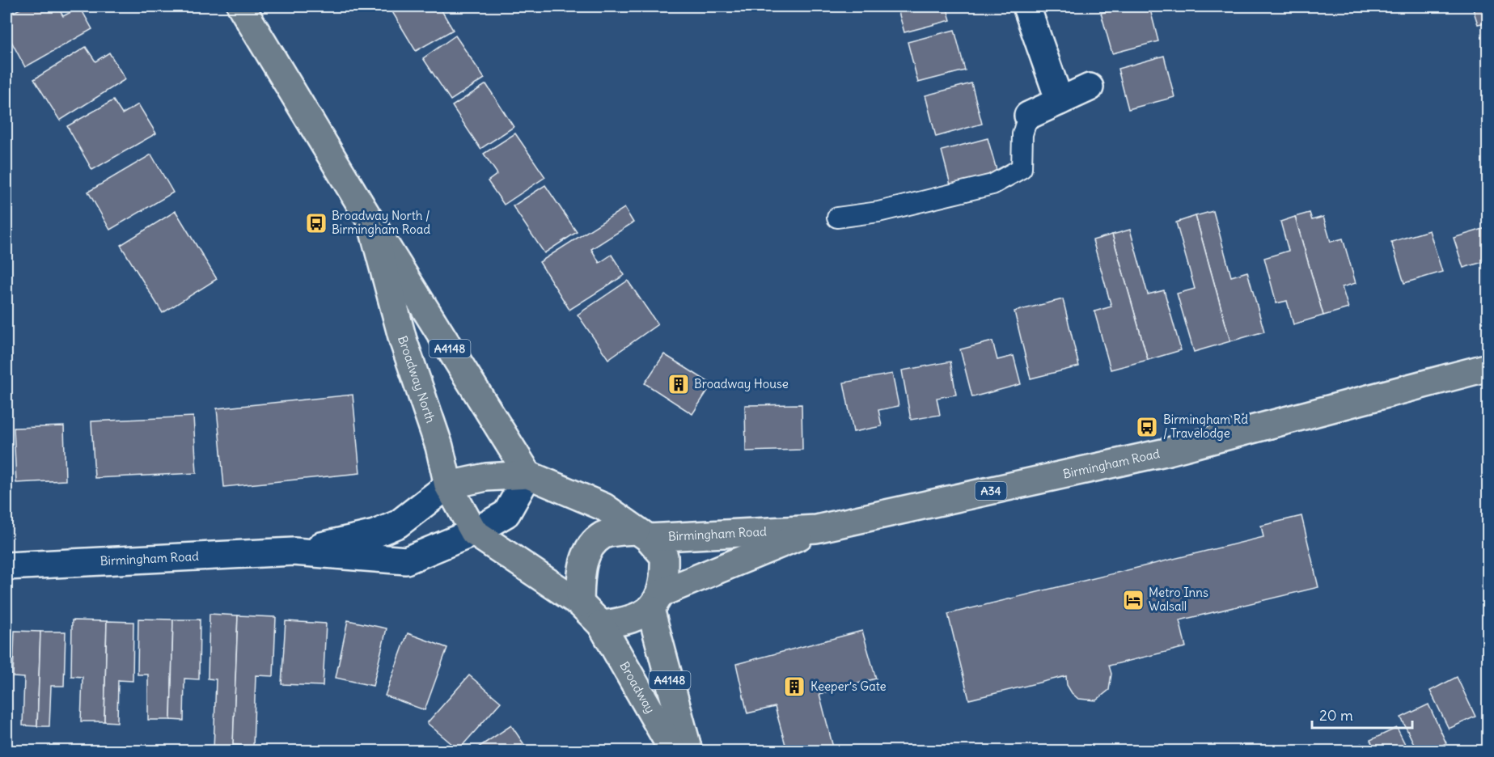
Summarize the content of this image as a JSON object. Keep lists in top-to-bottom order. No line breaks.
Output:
{"streets":{"highway":["A4148","Broadway North","Birmingham Road","A34","Broadway"]},"crossings":[["A4148","Broadway North"],["A4148","Birmingham Road"],["A4148","Broadway"],["Broadway North","Birmingham Road"],["Birmingham Road","Broadway"]],"places":{"bus stop":["Broadway North / Birmingham Road","Birmingham Rd / Travelodge"],"building":["Broadway House","Keeper’s Gate"],"hotel":["Metro Inns Walsall"]},"scale_bar":"20 m"}
